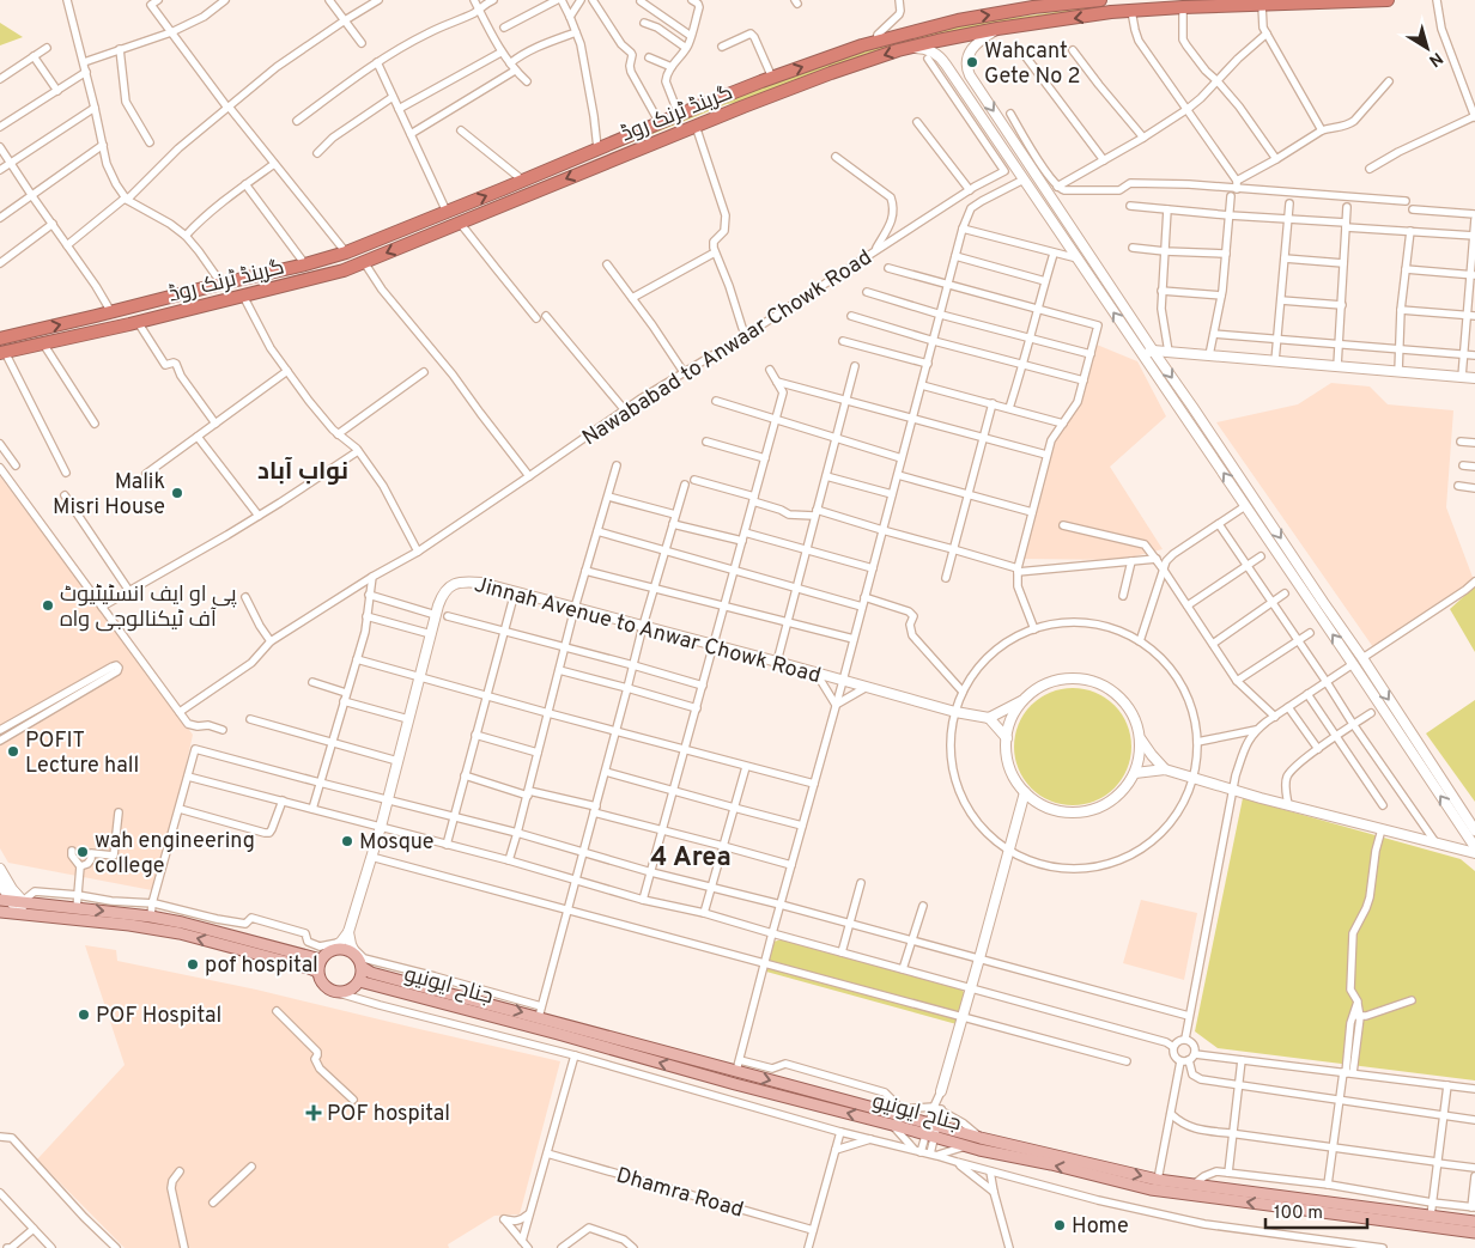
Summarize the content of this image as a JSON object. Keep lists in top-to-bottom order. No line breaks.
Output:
{"streets":{"highway":["گرینڈ ٹرنک روڈ"],"main road":["جناح ایونیو"],"street":["Nawababad to Anwaar Chowk Road","Jinnah Avenue to Anwar Chowk Road","Dhamra Road"]},"crossings":[["Jinnah Avenue to Anwar Chowk Road","جناح ایونیو"]],"districts":["نواب آباد","4 Area"],"places":{"other":["Wahcant Gete No 2","Malik Misri House","پی او ایف انسٹیٹیوٹ آف ٹیکنالوجی واہ","POFIT Lecture hall","Mosque","wah engineering college","pof hospital","POF Hospital","Home"],"health":["POF hospital"]},"scale_bar":"100 m","north":"bottom right"}
